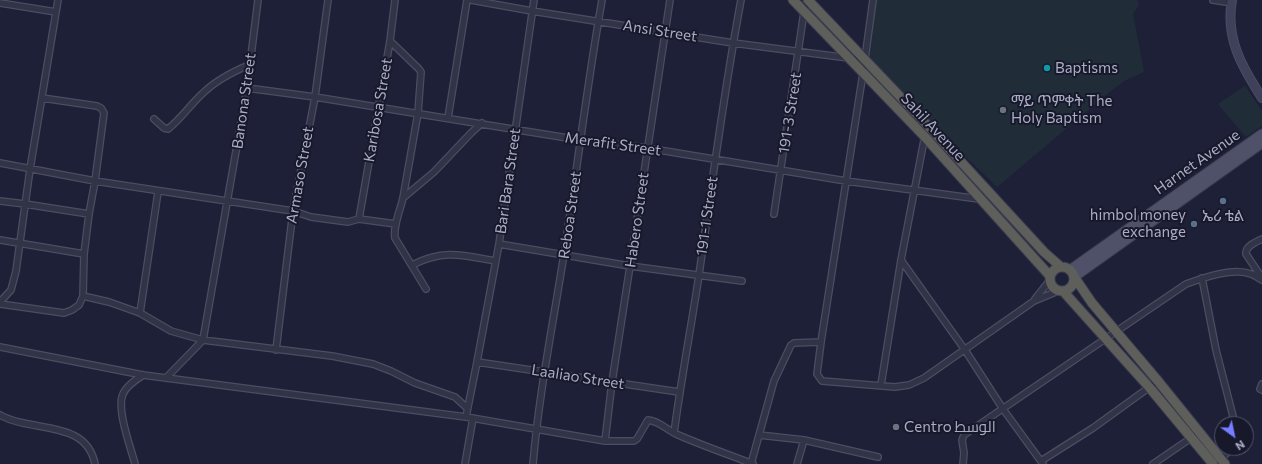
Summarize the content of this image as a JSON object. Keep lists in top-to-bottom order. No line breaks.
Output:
{"streets":{"highway":["Sahil Avenue"],"main road":["Harnet Avenue"],"street":["Ansi Street","Banona Street","Karibosa Street","191-3 Street","Merafit Street","Armaso Street","Bari Bara Street","Reboa Street","191-1 Street","Habero Street","Laaliao Street"]},"crossings":[["Ansi Street","191-3 Street"],["Ansi Street","Sahil Avenue"],["Ansi Street","Bari Bara Street"],["Ansi Street","Reboa Street"],["Ansi Street","191-1 Street"],["Ansi Street","Habero Street"],["Banona Street","Merafit Street"],["Karibosa Street","Merafit Street"],["191-3 Street","Sahil Avenue"],["191-3 Street","Merafit Street"],["Sahil Avenue","Merafit Street"],["Sahil Avenue","Harnet Avenue"],["Merafit Street","Armaso Street"],["Merafit Street","Bari Bara Street"],["Merafit Street","Reboa Street"],["Merafit Street","191-1 Street"],["Merafit Street","Habero Street"],["Bari Bara Street","Laaliao Street"],["Reboa Street","Laaliao Street"],["191-1 Street","Laaliao Street"],["Habero Street","Laaliao Street"]],"places":["Baptisms","ማይ ጥምቀት The Holy Baptism","ኤሪ ቴል","himbol money exchange","Centro الوسط"],"north":"bottom right"}
